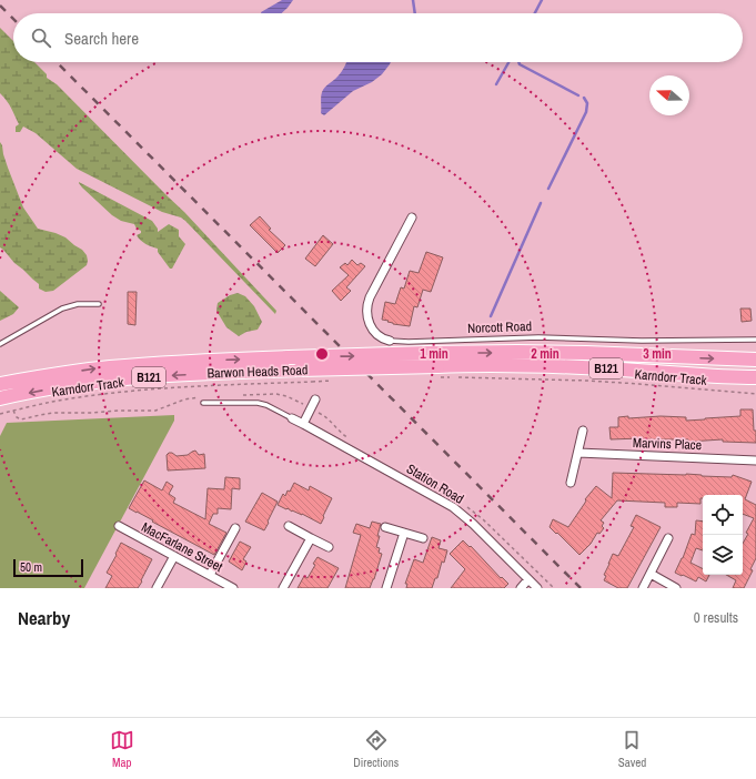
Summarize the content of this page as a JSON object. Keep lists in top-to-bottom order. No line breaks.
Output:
{"streets":{"main road":["B121","Barwon Heads Road"],"street":["Norcott Road","Marvins Place","Station Road","MacFarlane Street"],"path":["Karndorr Track"]},"scale_bar":"50 m","north":"left","page":{"search":"Search here","scale":"50 m","heading":["Nearby","0 results"],"nav":["Map","Directions","Saved"]},"rings":["1 min","2 min","3 min"]}
